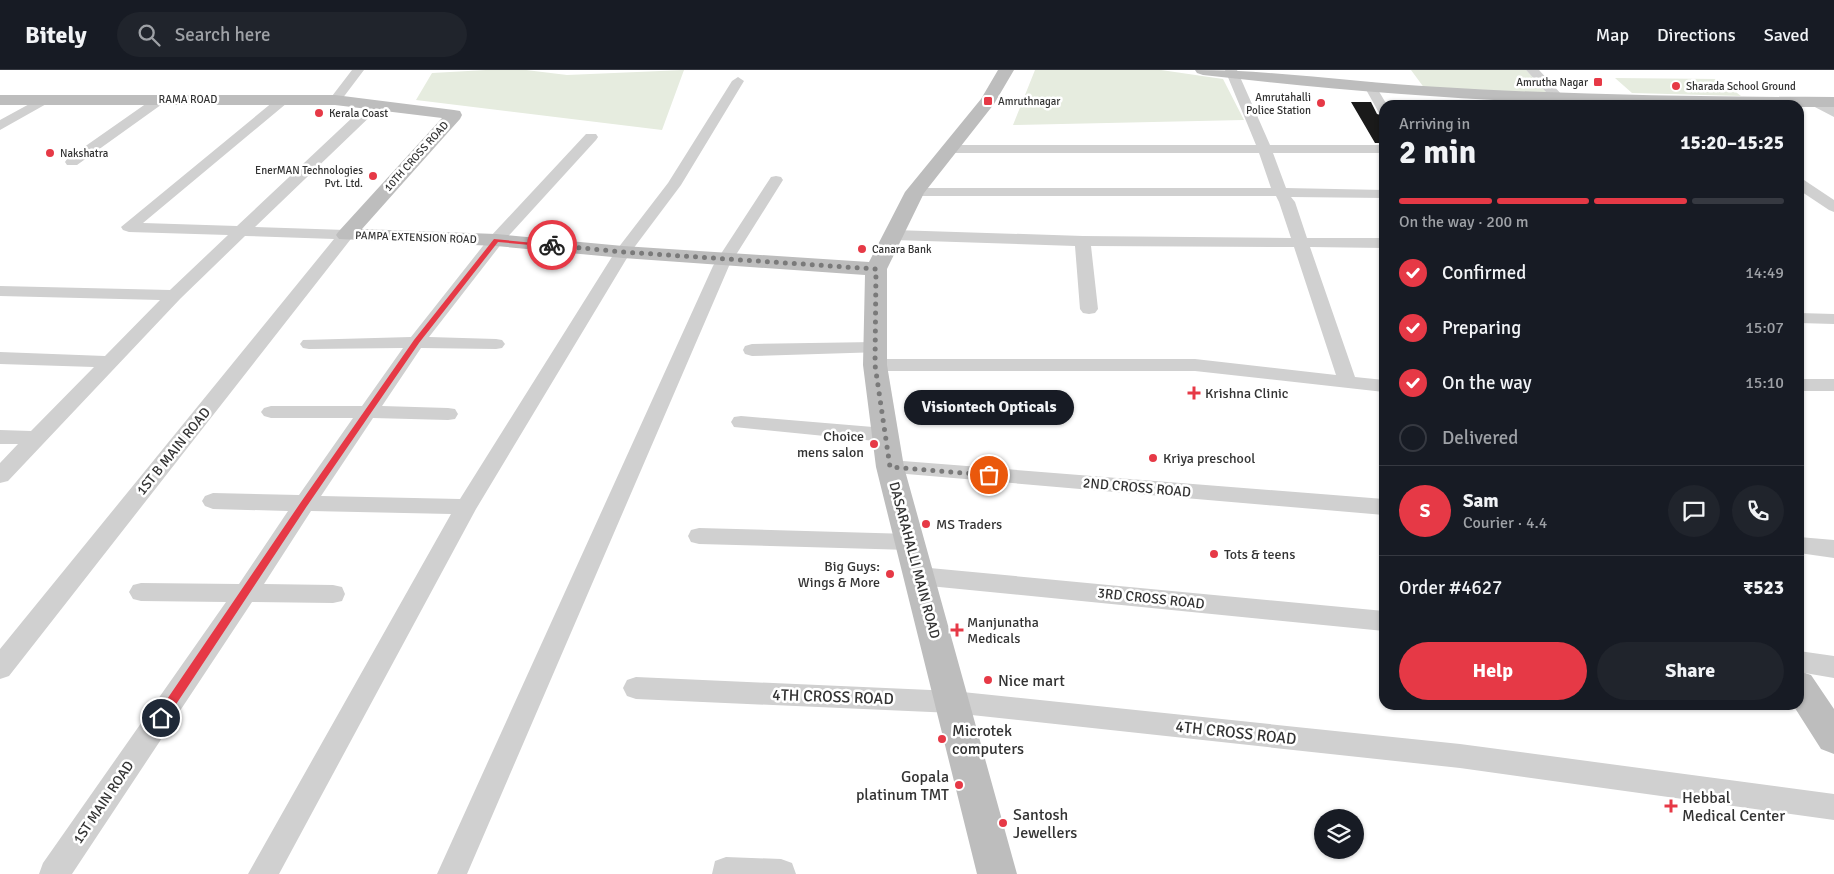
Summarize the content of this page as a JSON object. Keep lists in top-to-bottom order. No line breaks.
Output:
{"streets":{"street":["RAMA ROAD","10TH CROSS ROAD","PAMPA EXTENSION ROAD","1ST B MAIN ROAD","2ND CROSS ROAD","DASARAHALLI MAIN ROAD","3RD CROSS ROAD","4TH CROSS ROAD","1ST MAIN ROAD"]},"crossings":[["RAMA ROAD","10TH CROSS ROAD"],["10TH CROSS ROAD","PAMPA EXTENSION ROAD"],["10TH CROSS ROAD","1ST B MAIN ROAD"],["PAMPA EXTENSION ROAD","1ST B MAIN ROAD"],["PAMPA EXTENSION ROAD","DASARAHALLI MAIN ROAD"],["PAMPA EXTENSION ROAD","1ST MAIN ROAD"],["2ND CROSS ROAD","DASARAHALLI MAIN ROAD"],["DASARAHALLI MAIN ROAD","3RD CROSS ROAD"],["DASARAHALLI MAIN ROAD","4TH CROSS ROAD"]],"places":{"transit":["Amrutha Nagar","Amruthnagar"],"other":["Sharada School Ground","Amrutahalli Police Station","Kerala Coast","Nakshatra","EnerMAN Technologies Pvt. Ltd.","Canara Bank","Choice mens salon","Kriya preschool","Visiontech Opticals","MS Traders","Tots & teens","Big Guys: Wings & More","Nice mart","Microtek computers","Gopala platinum TMT","Santosh Jewellers"],"health":["Krishna Clinic","Manjunatha Medicals","Hebbal Medical Center"]},"page":{"header":"Bitely","search":"Search here","nav":["Map","Directions","Saved"],"heading":["2 min","Arriving in","15:20–15:25"],"panel":["Sam","Courier · 4.4","Order #4627","₹523"],"bar":"On the way · 200 m","list":[["Confirmed","14:49"],["Preparing","15:07"],["On the way","15:10"],"Delivered"],"bubble":"Visiontech Opticals","round":"S","buttons":["Help","Share"]}}
